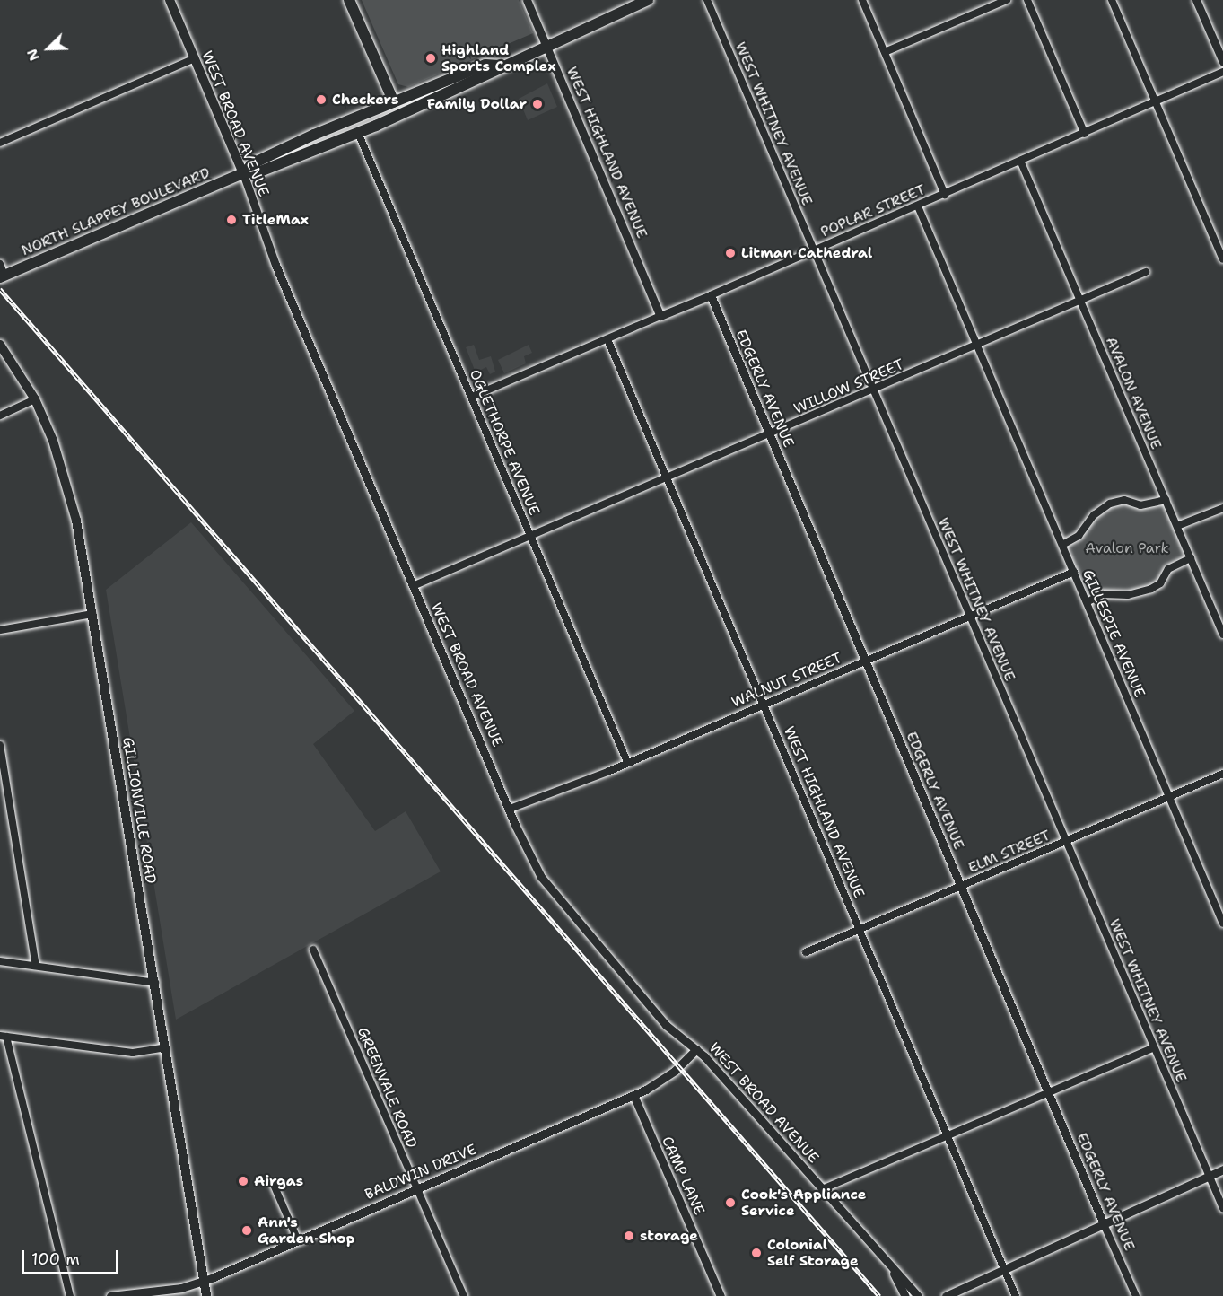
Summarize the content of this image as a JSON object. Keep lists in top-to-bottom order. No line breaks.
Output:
{"streets":{"main road":["WEST BROAD AVENUE","NORTH SLAPPEY BOULEVARD","GILLIONVILLE ROAD"],"street":["WEST WHITNEY AVENUE","WEST HIGHLAND AVENUE","POPLAR STREET","WILLOW STREET","EDGERLY AVENUE","AVALON AVENUE","OGLETHORPE AVENUE","GILLESPIE AVENUE","WALNUT STREET","ELM STREET","GREENVALE ROAD","BALDWIN DRIVE","CAMP LANE"]},"crossings":[["WEST BROAD AVENUE","NORTH SLAPPEY BOULEVARD"],["WEST BROAD AVENUE","WILLOW STREET"],["WEST BROAD AVENUE","WALNUT STREET"],["WEST BROAD AVENUE","BALDWIN DRIVE"],["WEST WHITNEY AVENUE","POPLAR STREET"],["WEST WHITNEY AVENUE","WILLOW STREET"],["WEST WHITNEY AVENUE","WALNUT STREET"],["WEST WHITNEY AVENUE","ELM STREET"],["WEST HIGHLAND AVENUE","POPLAR STREET"],["WEST HIGHLAND AVENUE","WILLOW STREET"],["WEST HIGHLAND AVENUE","WALNUT STREET"],["WEST HIGHLAND AVENUE","ELM STREET"],["POPLAR STREET","EDGERLY AVENUE"],["POPLAR STREET","AVALON AVENUE"],["POPLAR STREET","OGLETHORPE AVENUE"],["POPLAR STREET","GILLESPIE AVENUE"],["NORTH SLAPPEY BOULEVARD","OGLETHORPE AVENUE"],["WILLOW STREET","EDGERLY AVENUE"],["WILLOW STREET","AVALON AVENUE"],["WILLOW STREET","OGLETHORPE AVENUE"],["WILLOW STREET","GILLESPIE AVENUE"],["EDGERLY AVENUE","WALNUT STREET"],["EDGERLY AVENUE","ELM STREET"],["OGLETHORPE AVENUE","WALNUT STREET"],["GILLESPIE AVENUE","WALNUT STREET"],["GILLESPIE AVENUE","ELM STREET"],["GILLIONVILLE ROAD","BALDWIN DRIVE"],["GREENVALE ROAD","BALDWIN DRIVE"],["BALDWIN DRIVE","CAMP LANE"]],"parks":["Avalon Park"],"places":["Highland Sports Complex","Checkers","Family Dollar","TitleMax","Litman Cathedral","Airgas","Cook's Appliance Service","Ann's Garden Shop","storage","Colonial Self Storage"],"scale_bar":"100 m","north":"bottom left"}
